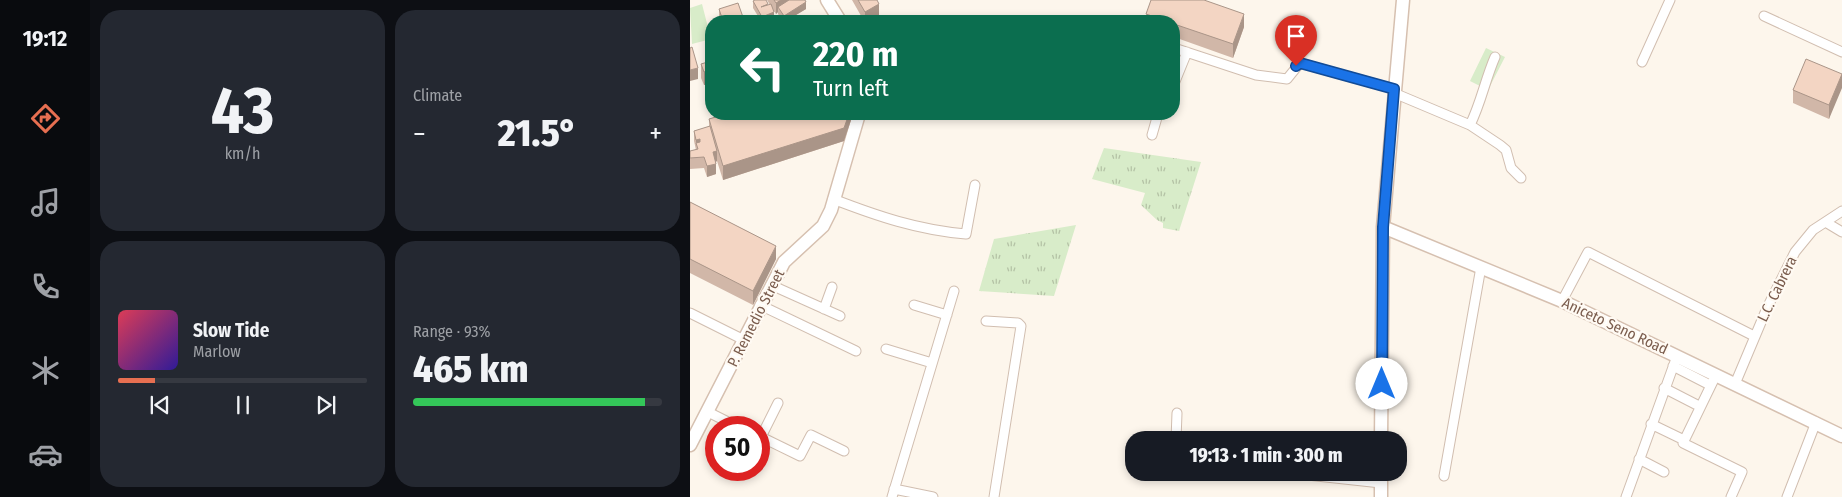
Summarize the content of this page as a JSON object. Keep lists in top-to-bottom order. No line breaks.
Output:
{"streets":{"street":["L.C. Cabrera","P. Remedio Street","Aniceto Seno Road"]},"crossings":[["L.C. Cabrera","Aniceto Seno Road"]],"page":{"tabs":"19:12","tile":[["43","km/h"],"Climate",["Range · 93%","465 km"]],"turn":["220 m","Turn left"],"heat":["−","21.5°","+"],"song":["Slow Tide","Marlow"],"limit":"50","trip":"19:13 · 1 min · 300 m"}}
